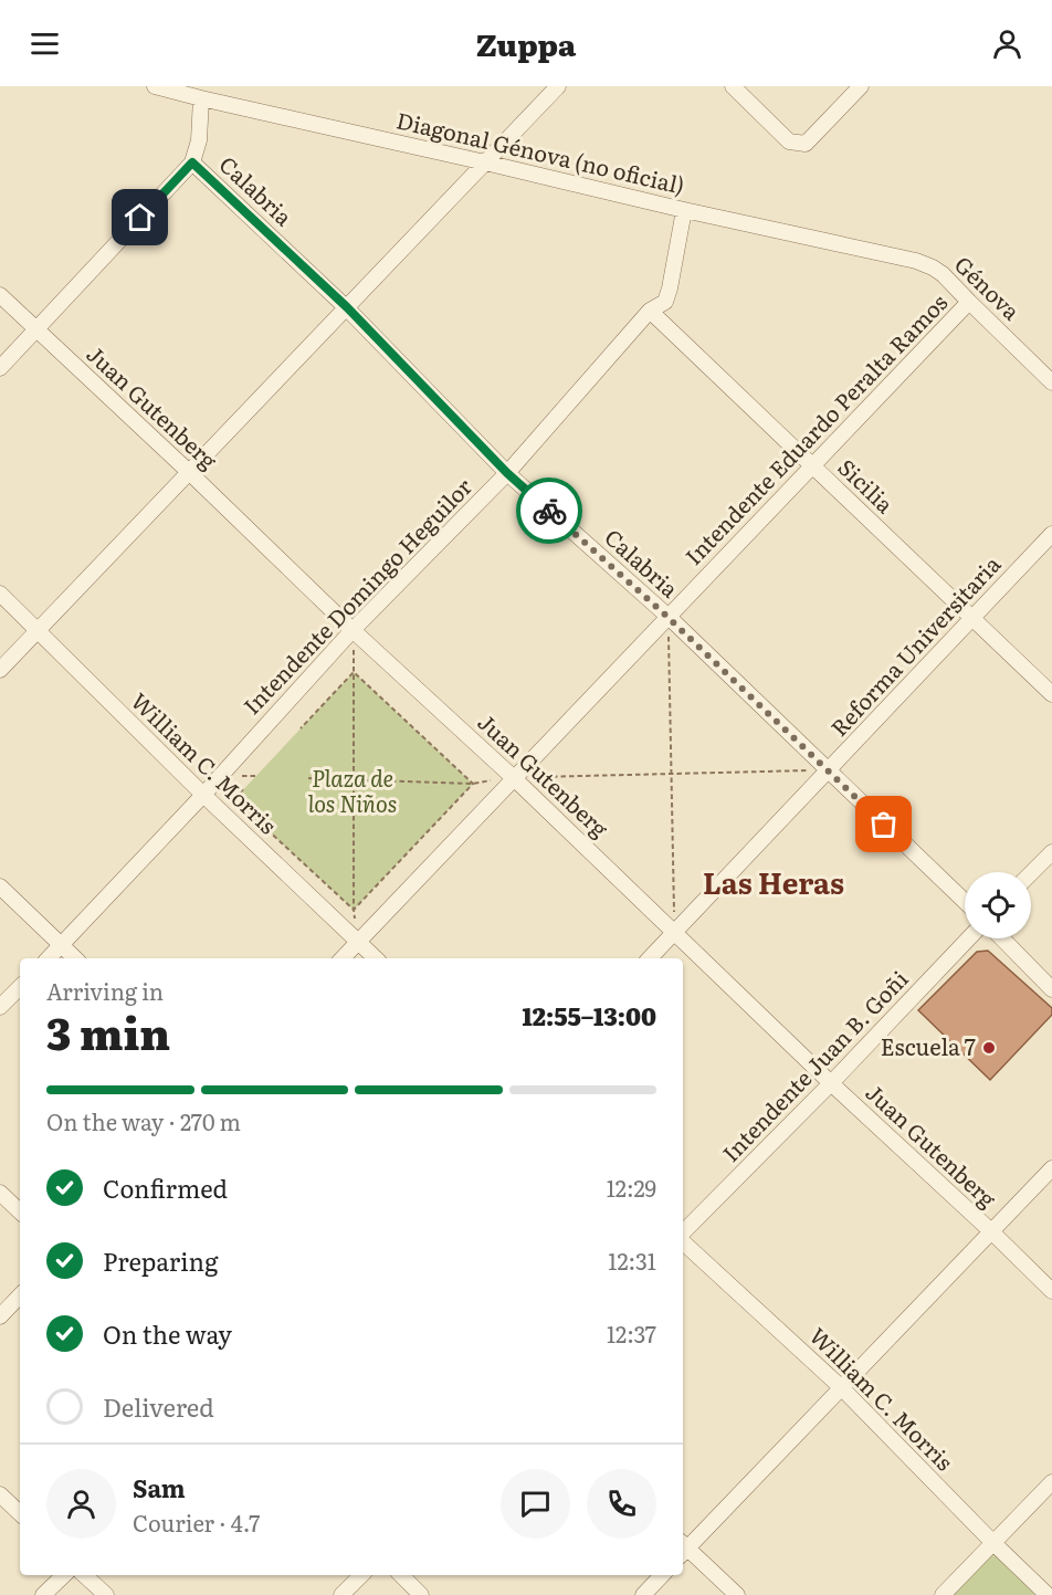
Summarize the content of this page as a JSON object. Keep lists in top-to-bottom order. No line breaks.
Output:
{"streets":{"street":["Diagonal Génova (no oficial)","Calabria","Génova","Juan Gutenberg","Intendente Eduardo Peralta Ramos","Sicilia","Intendente Domingo Heguilor","Reforma Universitaria","William C. Morris","Intendente Juan B. Goñi"]},"crossings":[["Diagonal Génova (no oficial)","Génova"],["Diagonal Génova (no oficial)","Intendente Domingo Heguilor"],["Calabria","Intendente Eduardo Peralta Ramos"],["Calabria","Intendente Domingo Heguilor"],["Calabria","Reforma Universitaria"],["Génova","Intendente Eduardo Peralta Ramos"],["Juan Gutenberg","Intendente Eduardo Peralta Ramos"],["Juan Gutenberg","Intendente Domingo Heguilor"],["Juan Gutenberg","Reforma Universitaria"],["Juan Gutenberg","Intendente Juan B. Goñi"],["Intendente Eduardo Peralta Ramos","Sicilia"],["Intendente Eduardo Peralta Ramos","William C. Morris"],["Sicilia","Intendente Domingo Heguilor"],["Sicilia","Reforma Universitaria"],["Intendente Domingo Heguilor","William C. Morris"]],"districts":["Las Heras"],"parks":["Plaza de los Niños"],"places":["Escuela 7"],"page":{"header":"Zuppa","heading":["3 min","Arriving in","12:55–13:00"],"panel":["Sam","Courier · 4.7"],"bar":"On the way · 270 m","list":[["Confirmed","12:29"],["Preparing","12:31"],["On the way","12:37"],"Delivered"]}}
